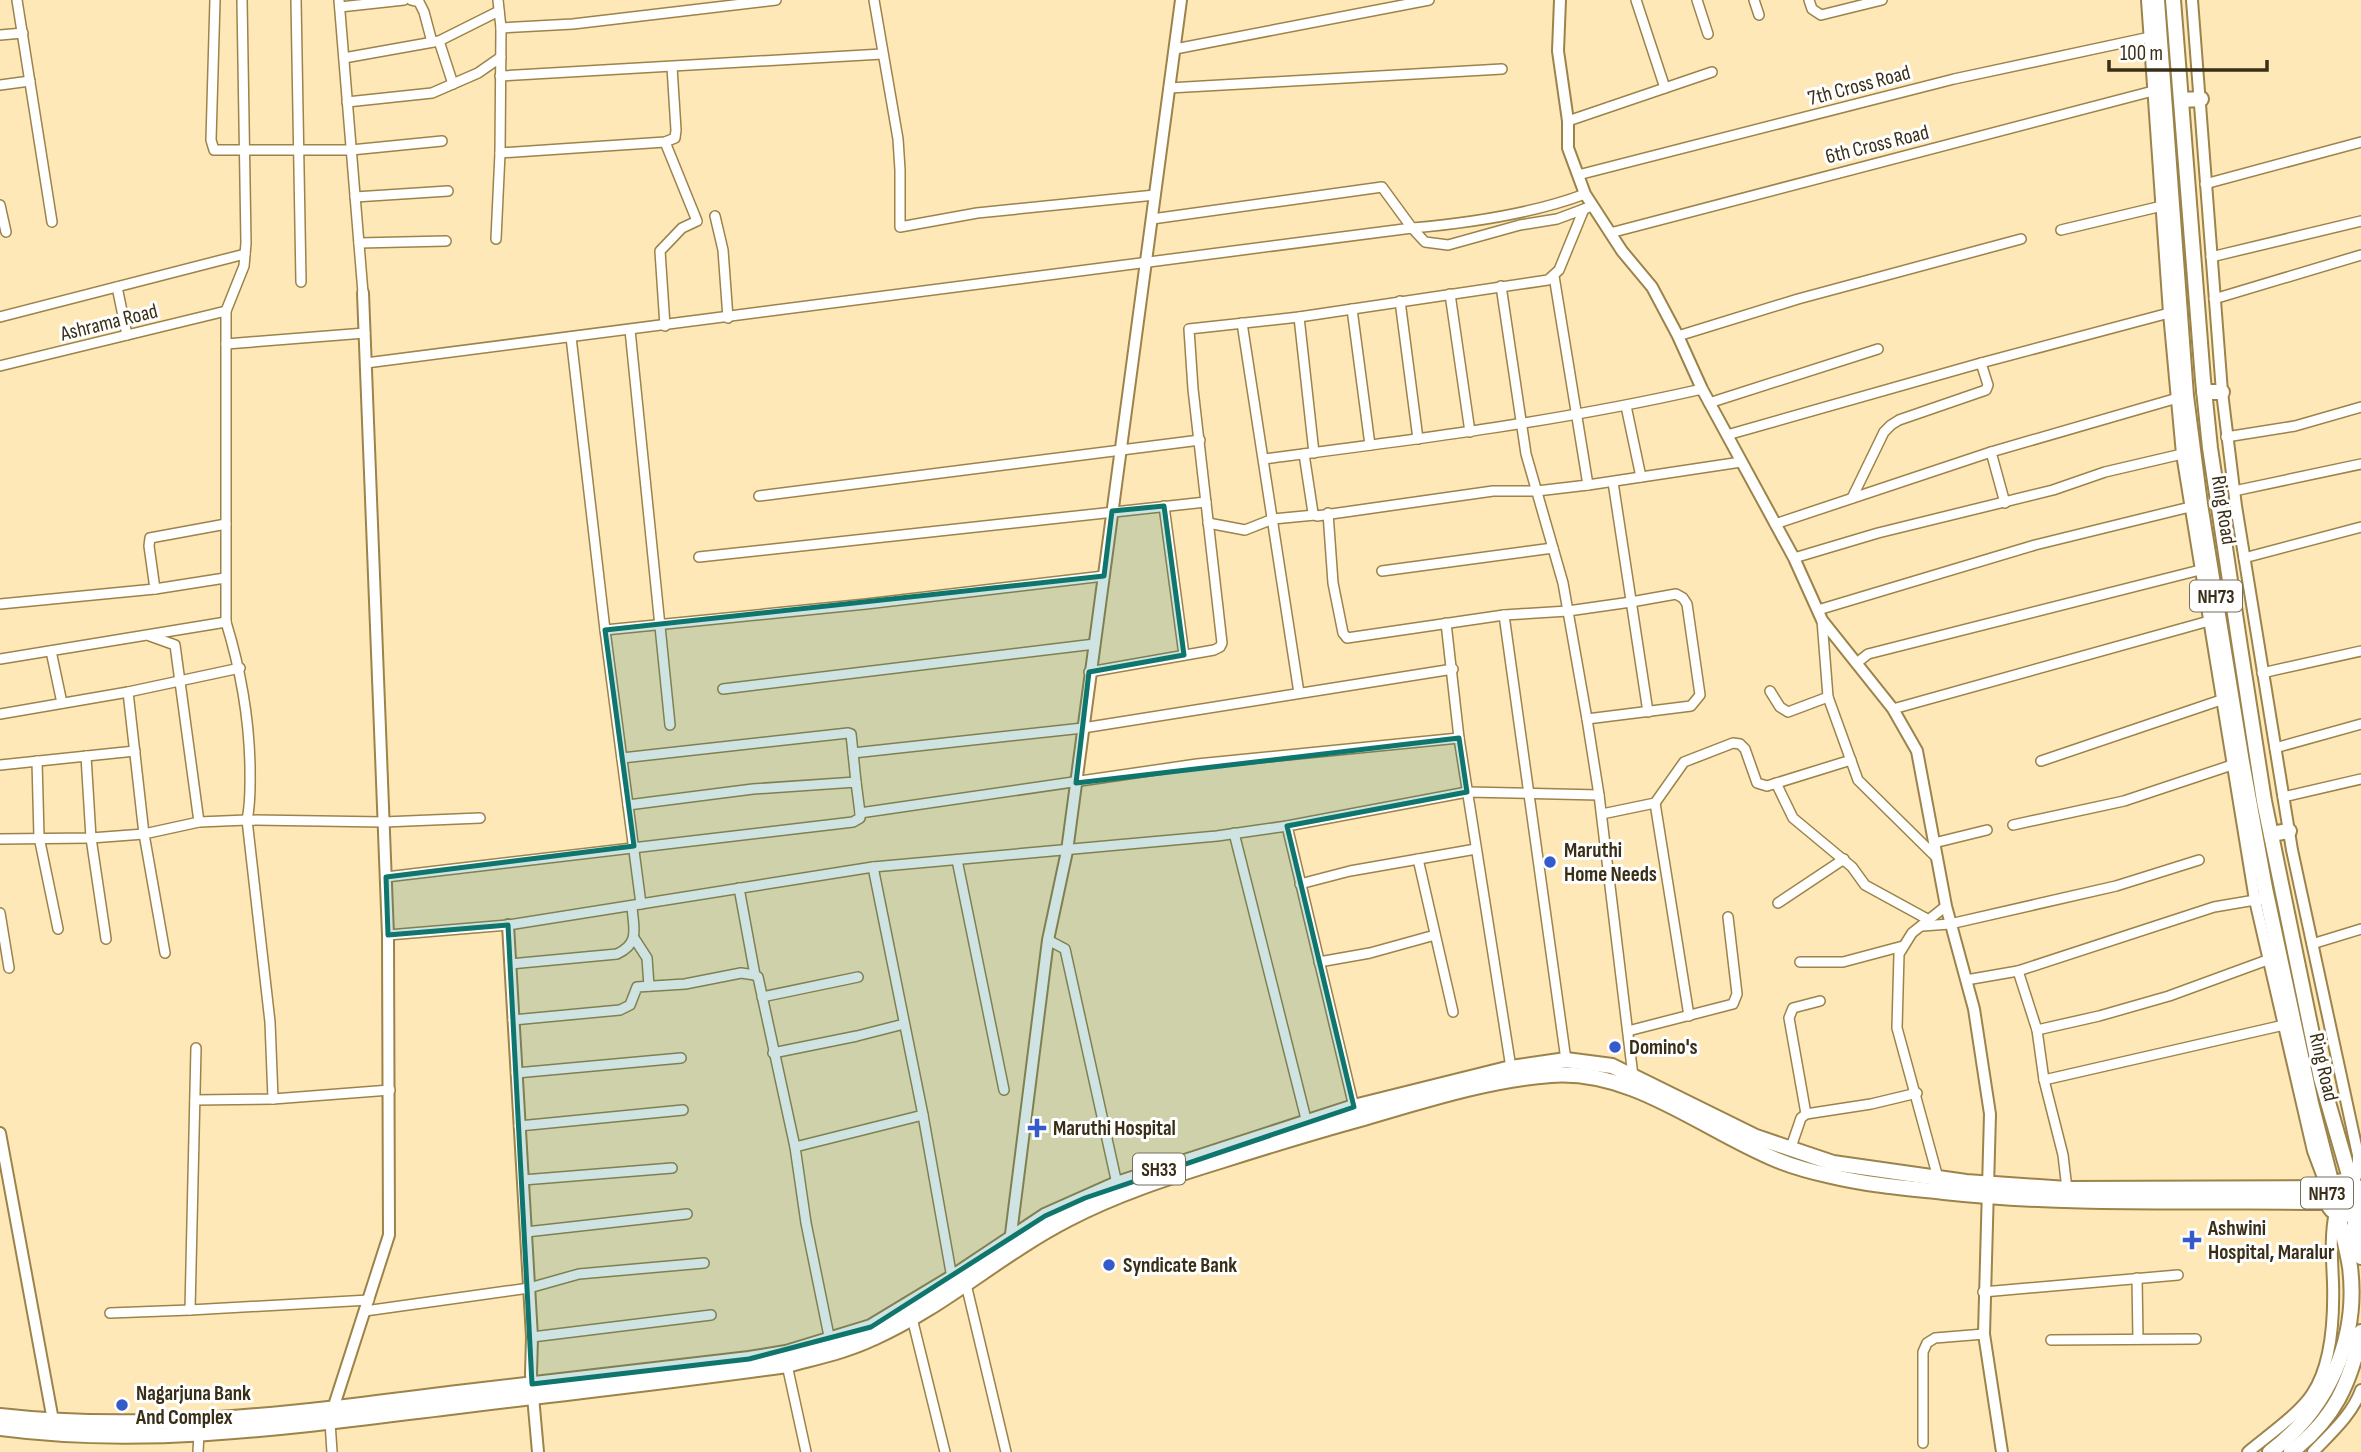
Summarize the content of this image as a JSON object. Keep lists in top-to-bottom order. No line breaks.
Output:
{"streets":{"main road":["Ring Road","NH73","SH33"],"street":["7th Cross Road","6th Cross Road","Ashrama Road"]},"crossings":[["Ring Road","NH73"],["Ring Road","SH33"],["NH73","SH33"]],"places":{"other":["Maruthi Home Needs","Domino's","Syndicate Bank","Nagarjuna Bank And Complex"],"health":["Maruthi Hospital","Ashwini Hospital, Maralur"]},"scale_bar":"100 m"}
